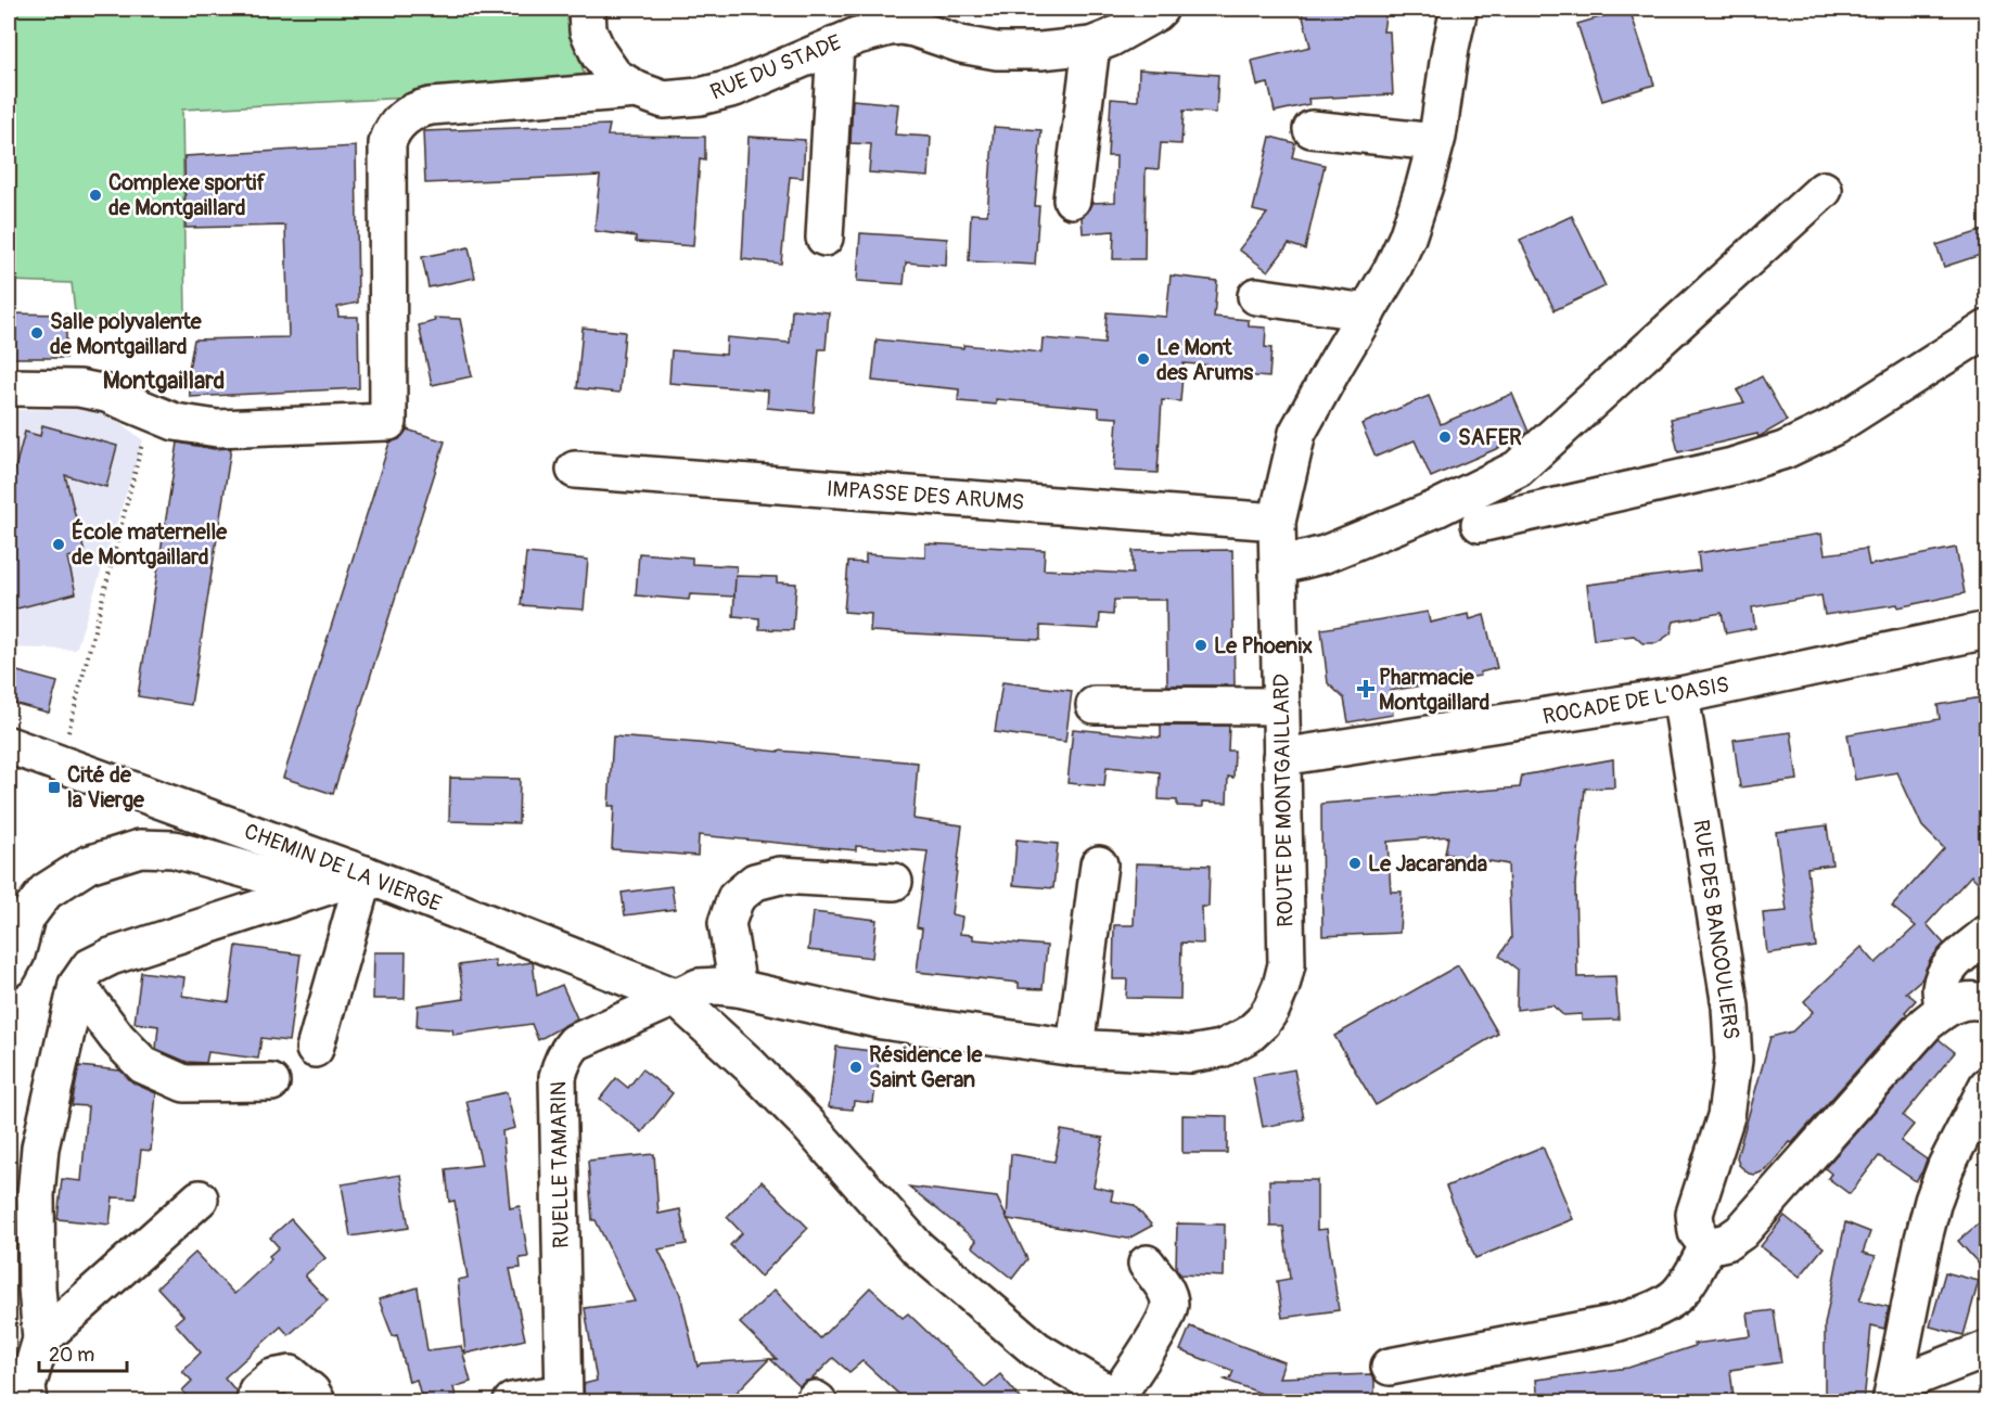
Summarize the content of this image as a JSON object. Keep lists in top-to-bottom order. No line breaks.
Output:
{"streets":{"street":["RUE DU STADE","IMPASSE DES ARUMS","ROCADE DE L'OASIS","ROUTE DE MONTGAILLARD","CHEMIN DE LA VIERGE","RUE DES BANCOULIERS","RUELLE TAMARIN"]},"crossings":[["IMPASSE DES ARUMS","ROUTE DE MONTGAILLARD"],["ROCADE DE L'OASIS","ROUTE DE MONTGAILLARD"],["ROCADE DE L'OASIS","RUE DES BANCOULIERS"],["ROUTE DE MONTGAILLARD","CHEMIN DE LA VIERGE"],["ROUTE DE MONTGAILLARD","RUELLE TAMARIN"],["CHEMIN DE LA VIERGE","RUELLE TAMARIN"]],"districts":["Montgaillard"],"places":{"other":["Complexe sportif de Montgaillard","Salle polyvalente de Montgaillard","Le Mont des Arums","SAFER","École maternelle de Montgaillard","Le Phoenix","Le Jacaranda","Résidence le Saint Geran"],"health":["Pharmacie Montgaillard"],"transit":["Cité de la Vierge"]},"scale_bar":"20 m"}
